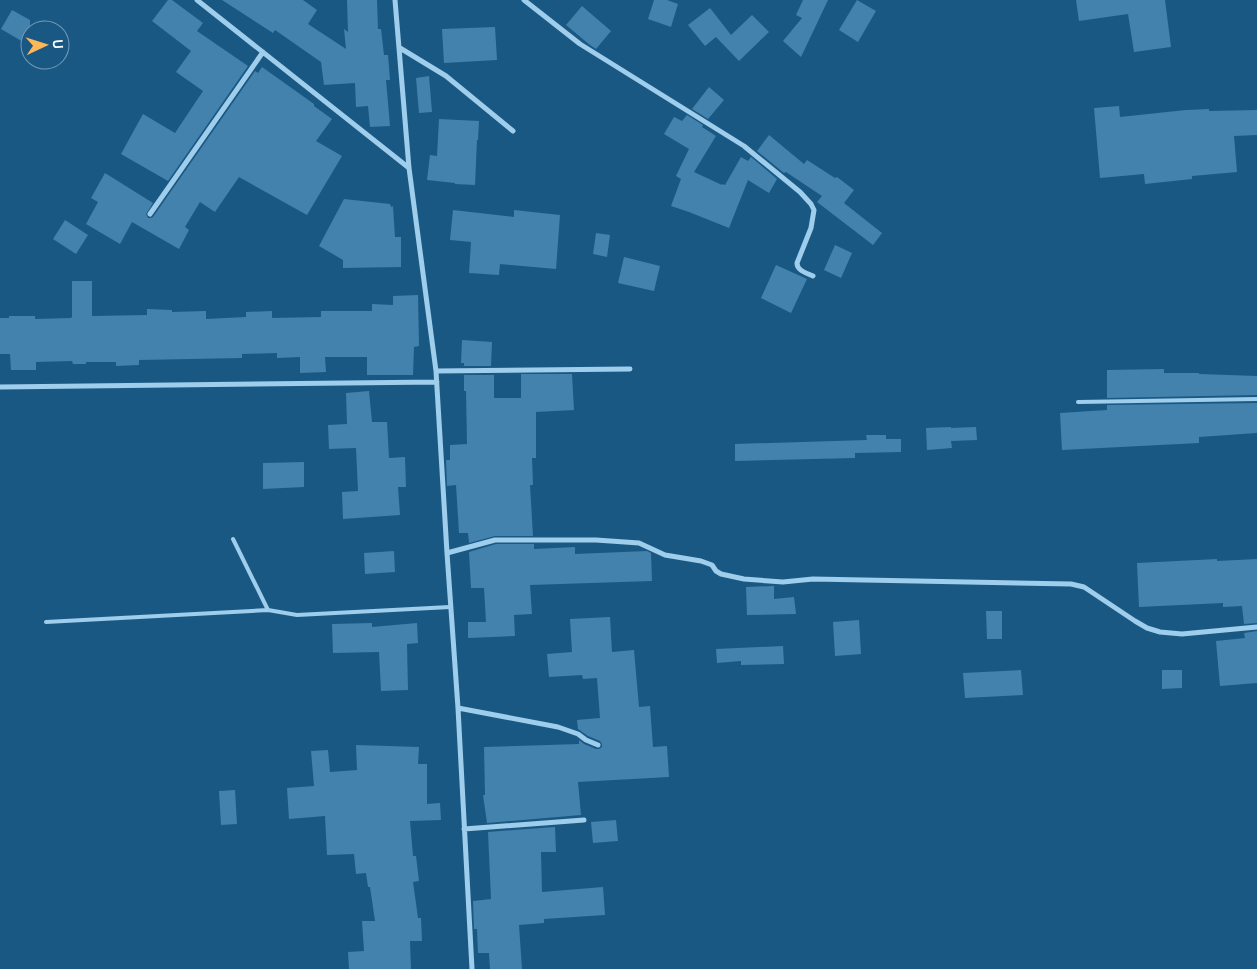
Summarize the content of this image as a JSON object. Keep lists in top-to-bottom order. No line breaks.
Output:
{"north":"right"}
